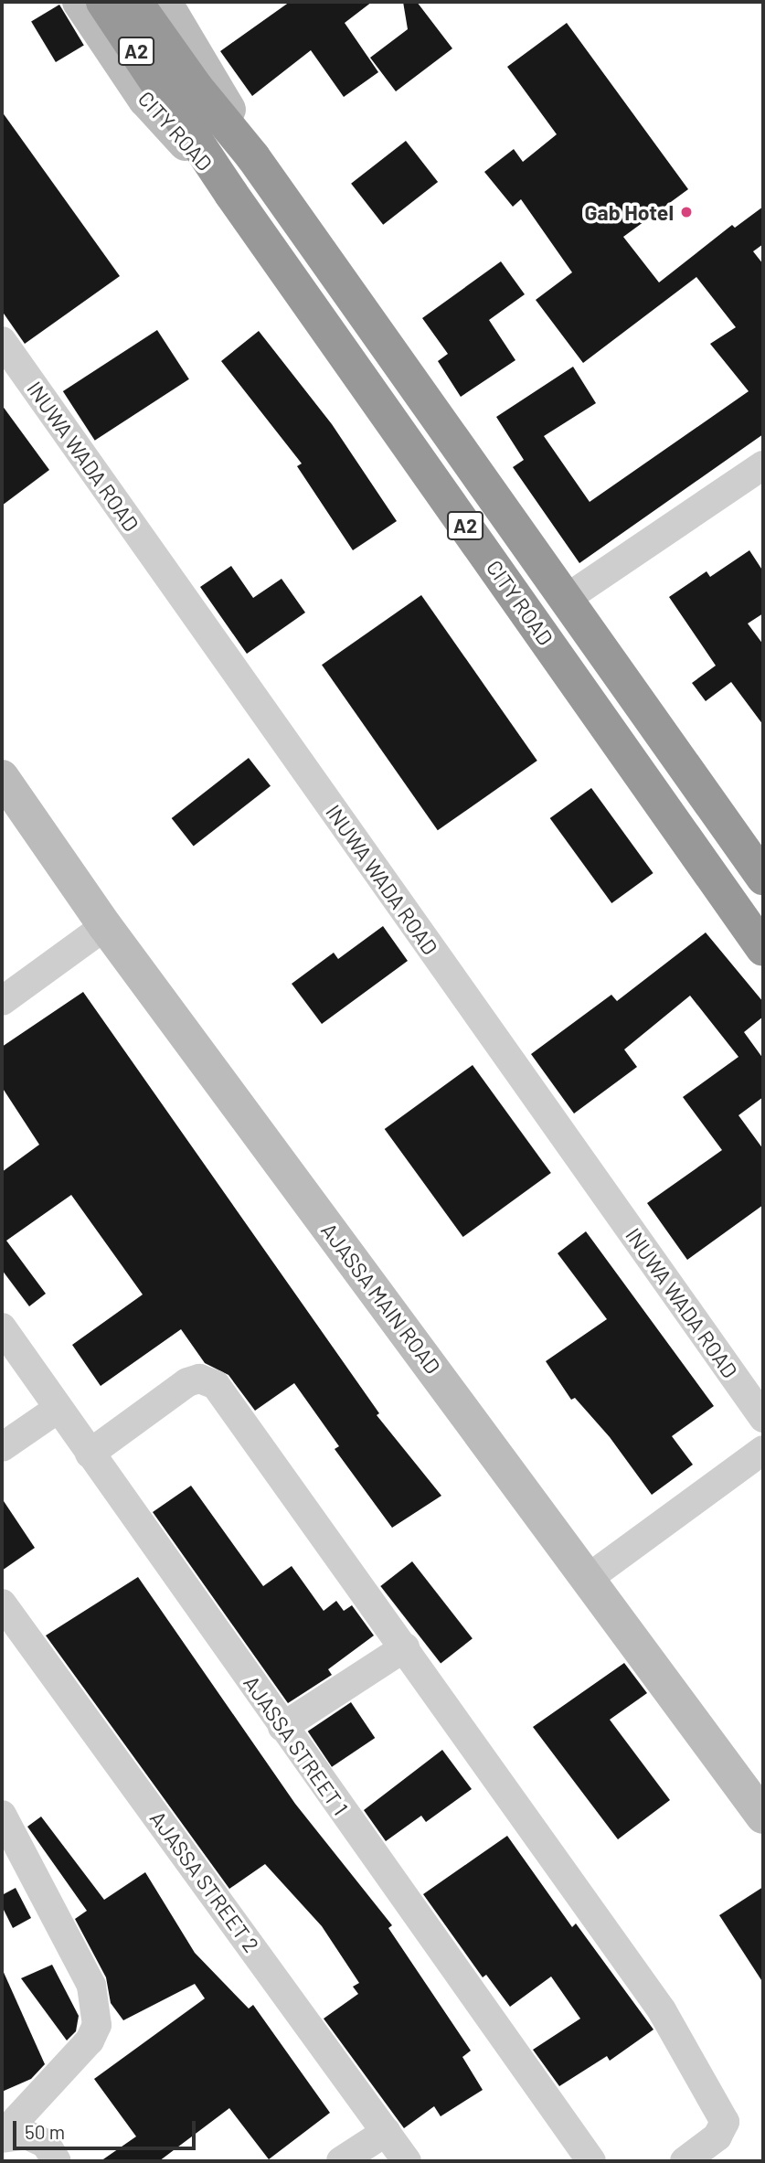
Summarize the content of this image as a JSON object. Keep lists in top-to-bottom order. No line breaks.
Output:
{"streets":{"highway":["A2","CITY ROAD"],"street":["INUWA WADA ROAD","AJASSA MAIN ROAD","AJASSA STREET 1","AJASSA STREET 2"]},"crossings":[["A2","CITY ROAD"]],"places":["Gab Hotel"],"scale_bar":"50 m"}
